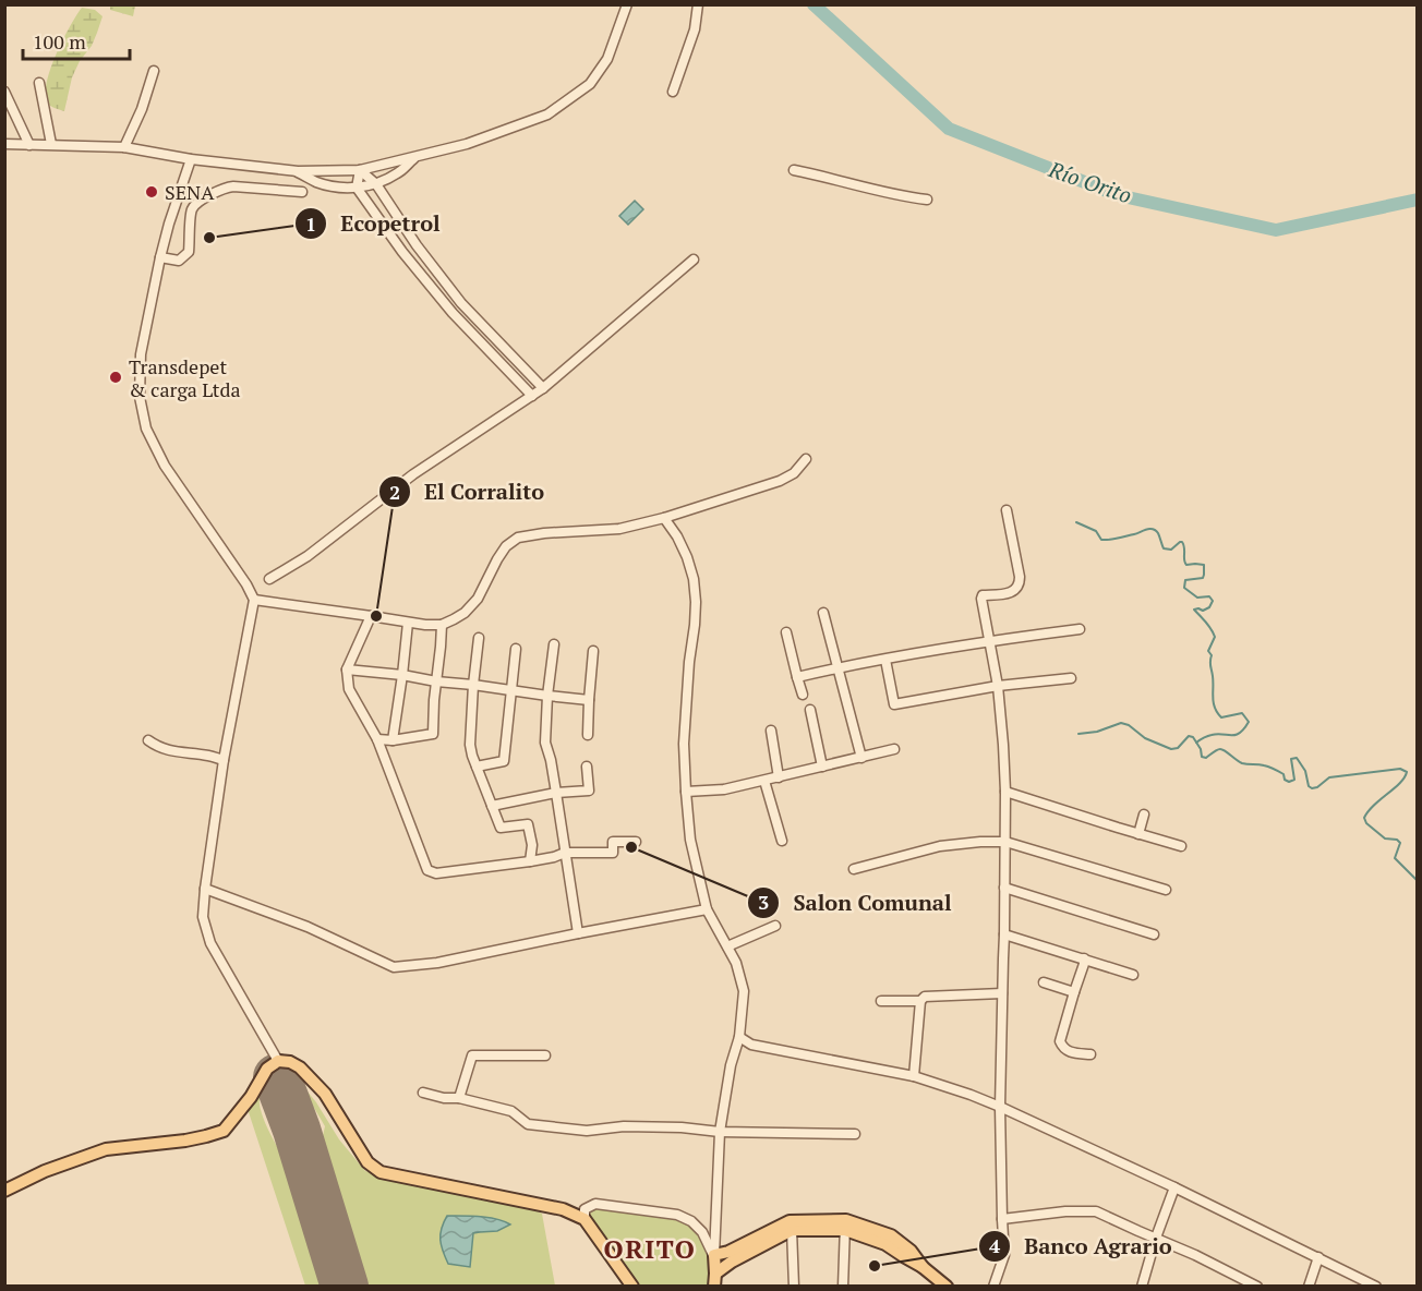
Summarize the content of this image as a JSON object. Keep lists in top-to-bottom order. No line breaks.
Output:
{"districts":["ORITO"],"water":["Río Orito"],"places":["SENA","Ecopetrol","Transdepet & carga Ltda","El Corralito","Salon Comunal","Banco Agrario"],"scale_bar":"100 m"}
